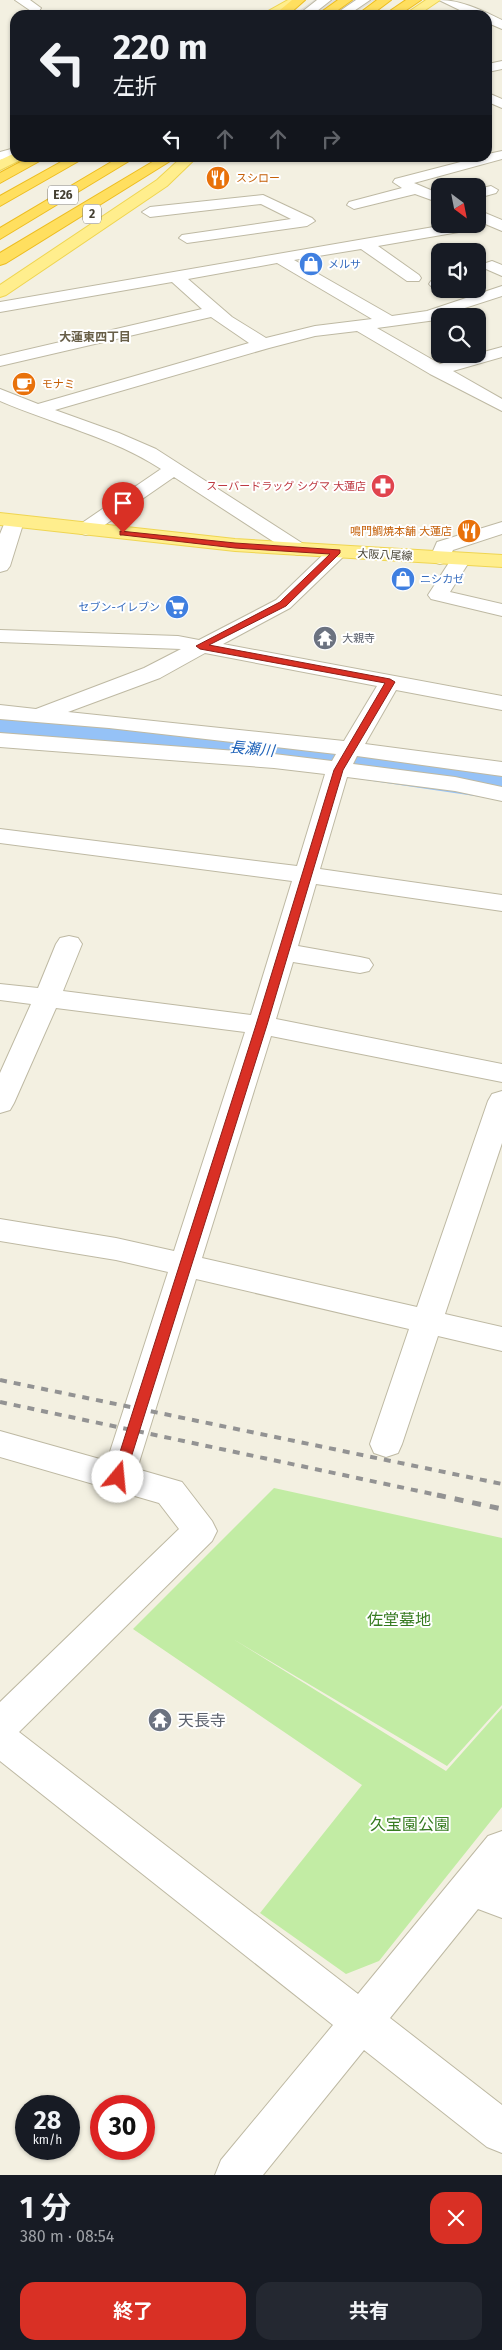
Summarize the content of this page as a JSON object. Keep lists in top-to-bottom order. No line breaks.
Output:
{"streets":{"highway":["E26"],"main road":["2","大阪八尾線"]},"districts":["大蓮東四丁目"],"water":["長瀬川"],"parks":["佐堂墓地","久宝園公園"],"places":{"restaurant":["スシロー","鳴門鯛焼本舗 大蓮店"],"shop":["メルサ","ニシカゼ"],"cafe":["モナミ"],"pharmacy":["スーバードラッグ シグマ 大蓮店"],"supermarket":["セブン-イレブン"],"temple":["大親寺","天長寺"]},"north":"bottom right","page":{"turn":["220 m","左折"],"speed":"28 km/h","limit":"30","heading":["1 分","380 m · 08:54"],"buttons":["終了","共有"]}}
